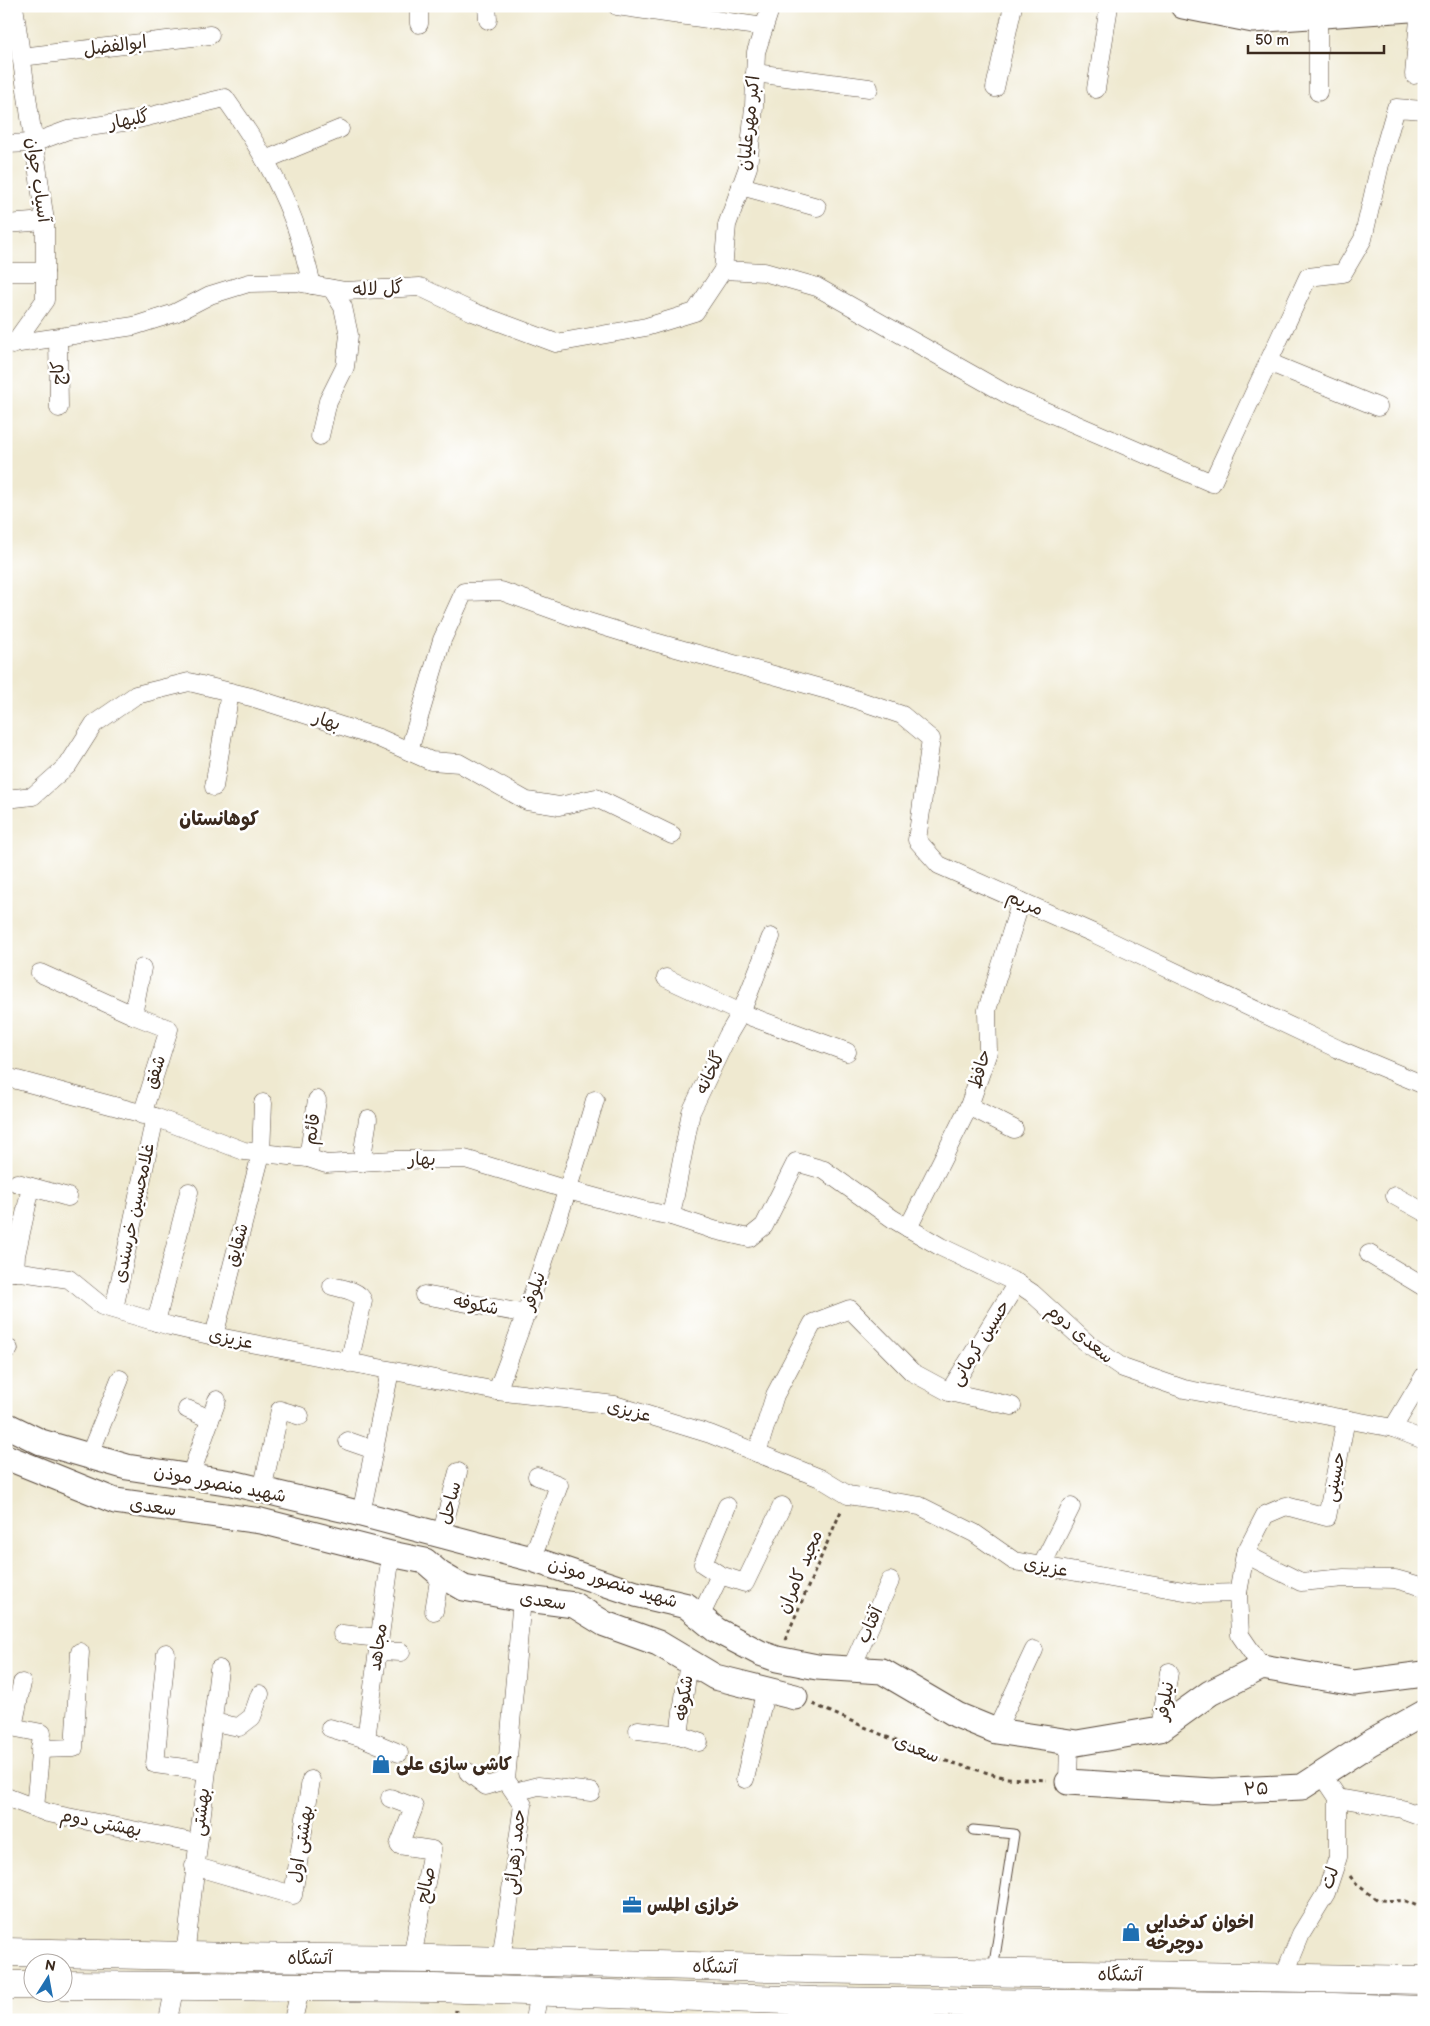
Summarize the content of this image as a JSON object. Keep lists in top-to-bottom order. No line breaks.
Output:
{"streets":{"main road":["آتشگاه"],"street":["ابوالفضل","گلبهار","اکبر مهرعلیان","آسیاب جوان","گل لاله","کاج","بهار","مریم","حافظ","شفق","گلخانه","قائم","غلامحسین خرسندی","شقایق","نیلوفر","شکوفه","سعدی دوم","عزیزی","حسین کرمانی","حسینی","شهید منصور موذن","ساحل","سعدی","آفتاب","مجاهد","۲۵","بهشتی","بهشتی دوم","بهشتی اول","حمد زهرائی","لت","صالح"],"path":["مجید کامران"]},"crossings":[["ابوالفضل","آسیاب جوان"],["گلبهار","آسیاب جوان"],["اکبر مهرعلیان","گل لاله"],["آسیاب جوان","گل لاله"],["گل لاله","کاج"],["بهار","مریم"],["بهار","شفق"],["بهار","گلخانه"],["بهار","قائم"],["بهار","غلامحسین خرسندی"],["بهار","شقایق"],["بهار","نیلوفر"],["بهار","سعدی دوم"],["مریم","حافظ"],["حافظ","سعدی دوم"],["شفق","غلامحسین خرسندی"],["غلامحسین خرسندی","عزیزی"],["شقایق","عزیزی"],["نیلوفر","شکوفه"],["نیلوفر","عزیزی"],["نیلوفر","شهید منصور موذن"],["شکوفه","سعدی"],["سعدی دوم","حسین کرمانی"],["سعدی دوم","حسینی"],["عزیزی","حسین کرمانی"],["عزیزی","حسینی"],["عزیزی","مجید کامران"],["حسینی","شهید منصور موذن"],["شهید منصور موذن","ساحل"],["شهید منصور موذن","مجید کامران"],["شهید منصور موذن","آفتاب"],["سعدی","مجاهد"],["سعدی","۲۵"],["سعدی","حمد زهرائی"],["بهشتی","بهشتی دوم"],["بهشتی","بهشتی اول"],["بهشتی","آتشگاه"],["حمد زهرائی","آتشگاه"],["لت","آتشگاه"],["صالح","آتشگاه"]],"districts":["کوهانستان"],"places":{"shop":["کاشی سازی علی","اخوان کدخدایی دوچرخه"],"office":["خرازی اطلس"]},"scale_bar":"50 m","north":"top"}
